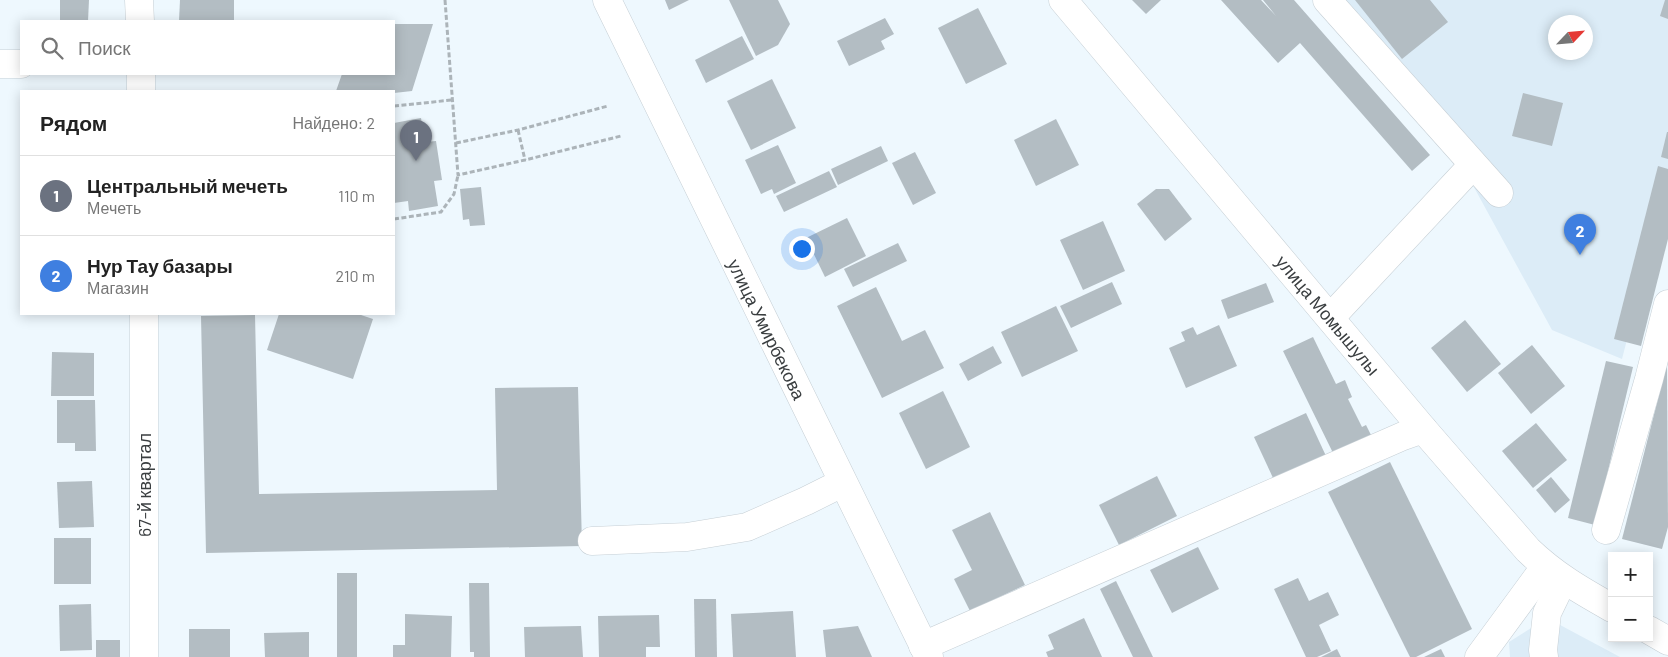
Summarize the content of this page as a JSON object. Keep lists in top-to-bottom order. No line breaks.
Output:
{"streets":{"street":["улица Момышулы","улица Умирбекова","67-й квартал"]},"north":"top right","page":{"search":"Поиск","heading":["Рядом","Найдено: 2"],"pins":["1","2"],"list":[{"mark":"1","name":"Центральный мечеть","note":"Мечеть","value":"110 m"},{"mark":"2","name":"Нур Тау базары","note":"Магазин","value":"210 m"}],"map_buttons":["+","−"]}}
